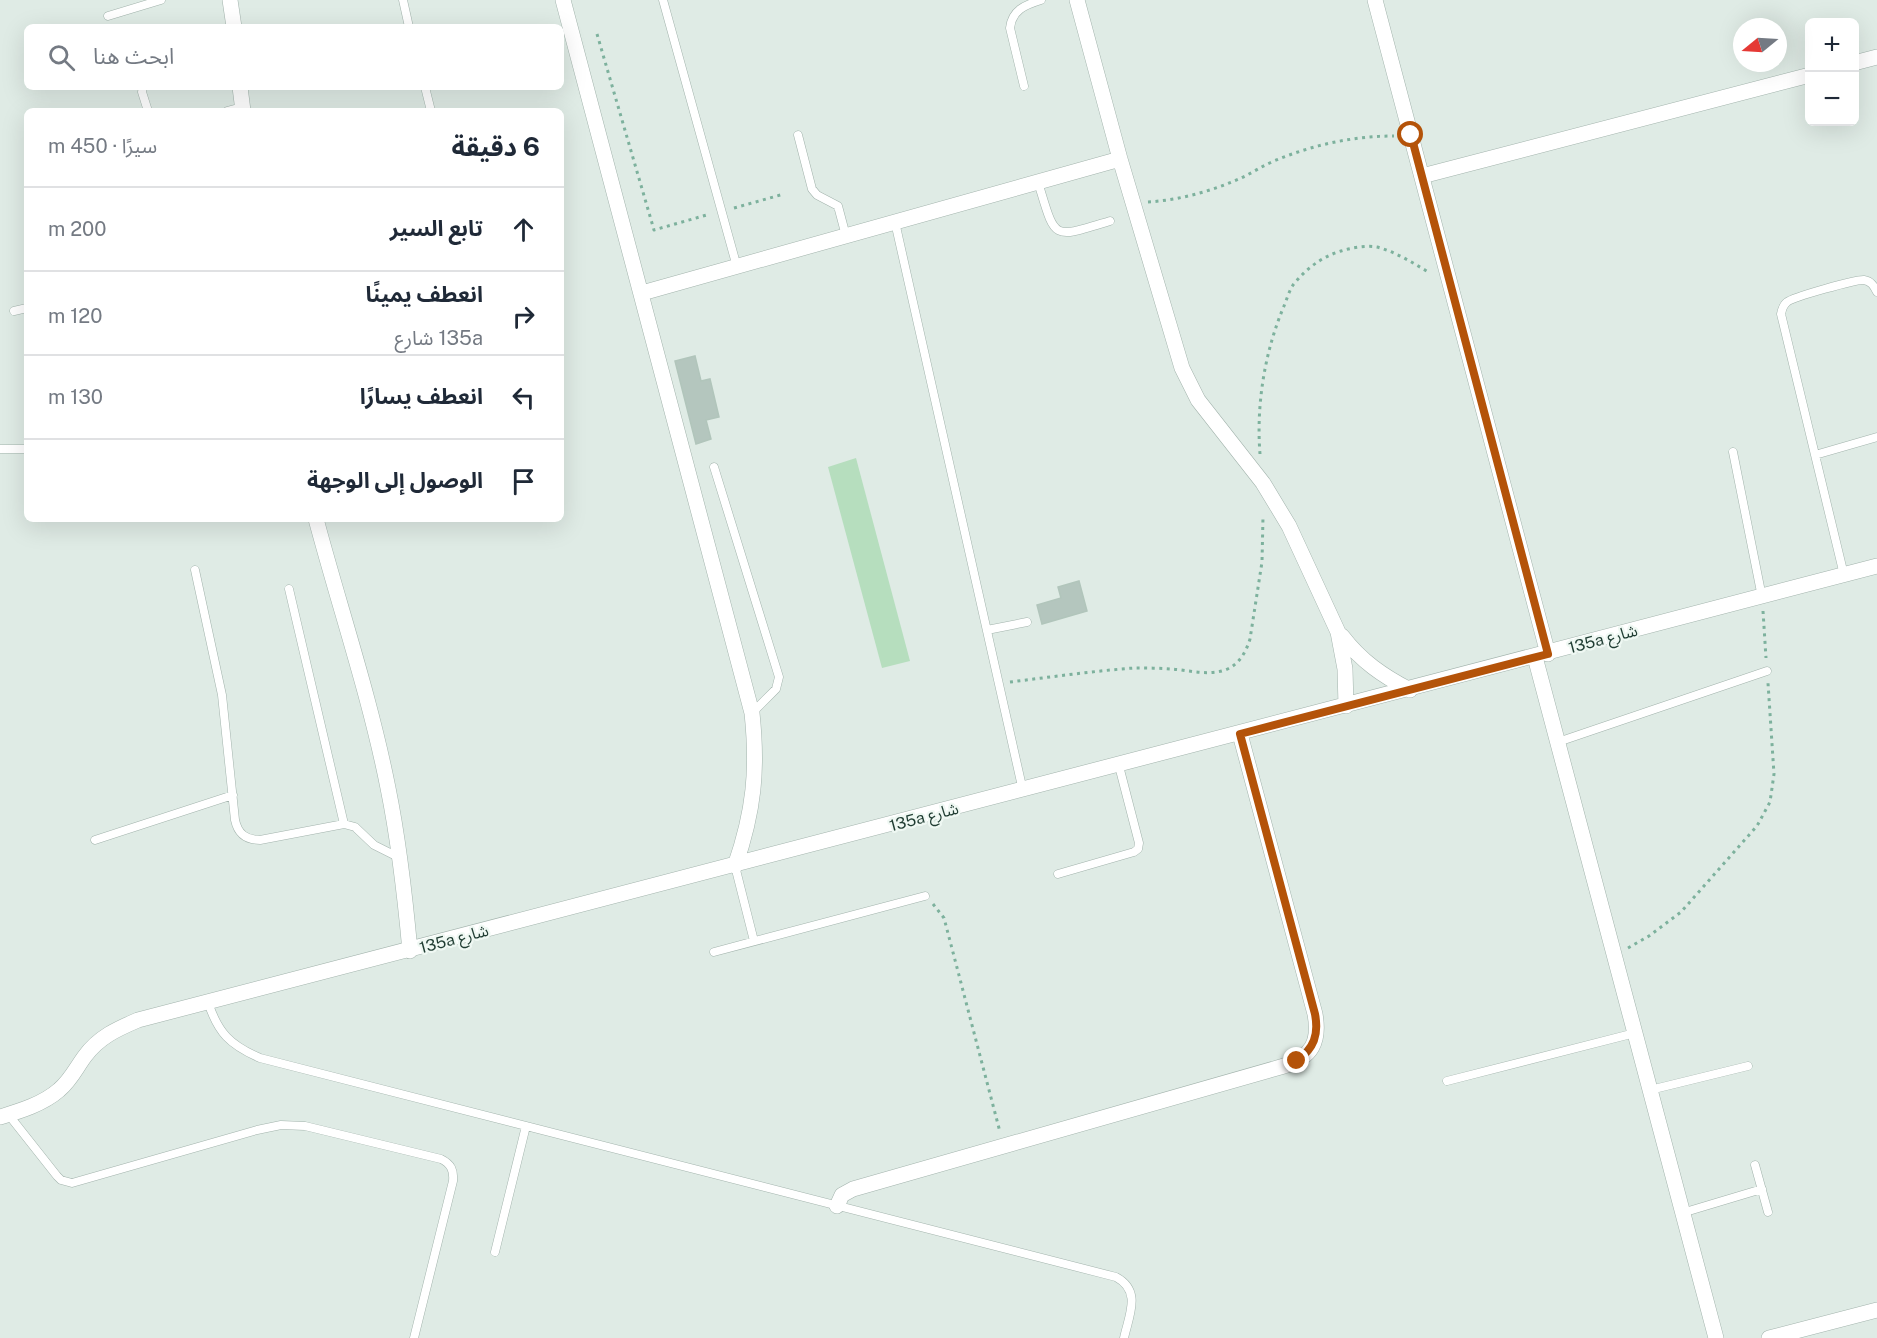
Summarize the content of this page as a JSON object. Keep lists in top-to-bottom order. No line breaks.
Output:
{"streets":{"street":["135a شارع"]},"north":"left","page":{"map_buttons":["+","−"],"search":"ابحث هنا","heading":["6 دقيقة","سيرًا · 450 m"],"list":[["تابع السير","200 m"],["انعطف يمينًا","135a شارع","120 m"],["انعطف يسارًا","130 m"],"الوصول إلى الوجهة"]}}
